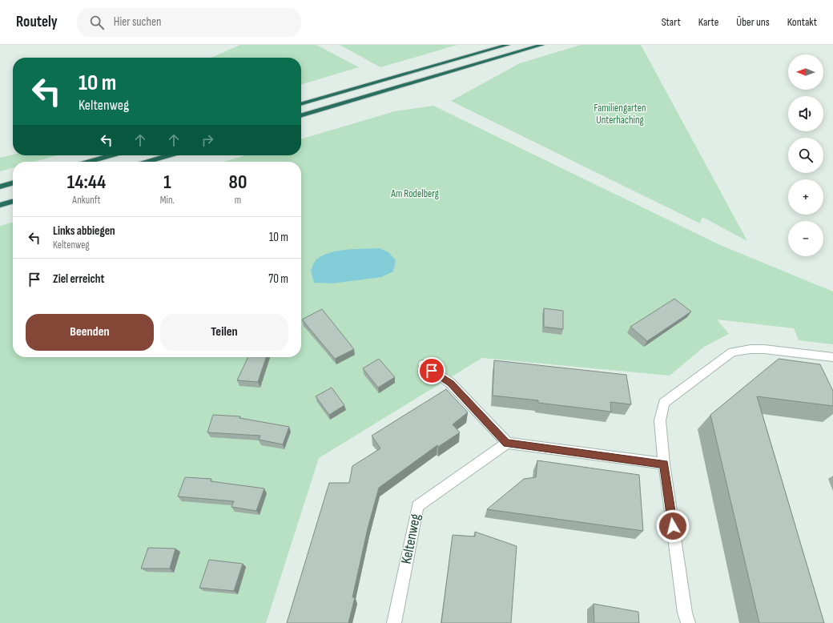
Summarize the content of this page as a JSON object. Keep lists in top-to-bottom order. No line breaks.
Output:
{"streets":{"street":["Keltenweg"]},"parks":["Familiengarten Unterhaching","Am Rodelberg"],"north":"left","page":{"header":"Routely","search":"Hier suchen","nav":["Start","Karte","Über uns","Kontakt"],"map_buttons":["+","−"],"turn":["10 m","Keltenweg"],"eta":["14:44","Ankunft","1","Min.","80","m"],"list":[{"name":"Links abbiegen","note":"Keltenweg","value":"10 m"},{"name":"Ziel erreicht","value":"70 m"}],"buttons":["Beenden","Teilen"]}}
